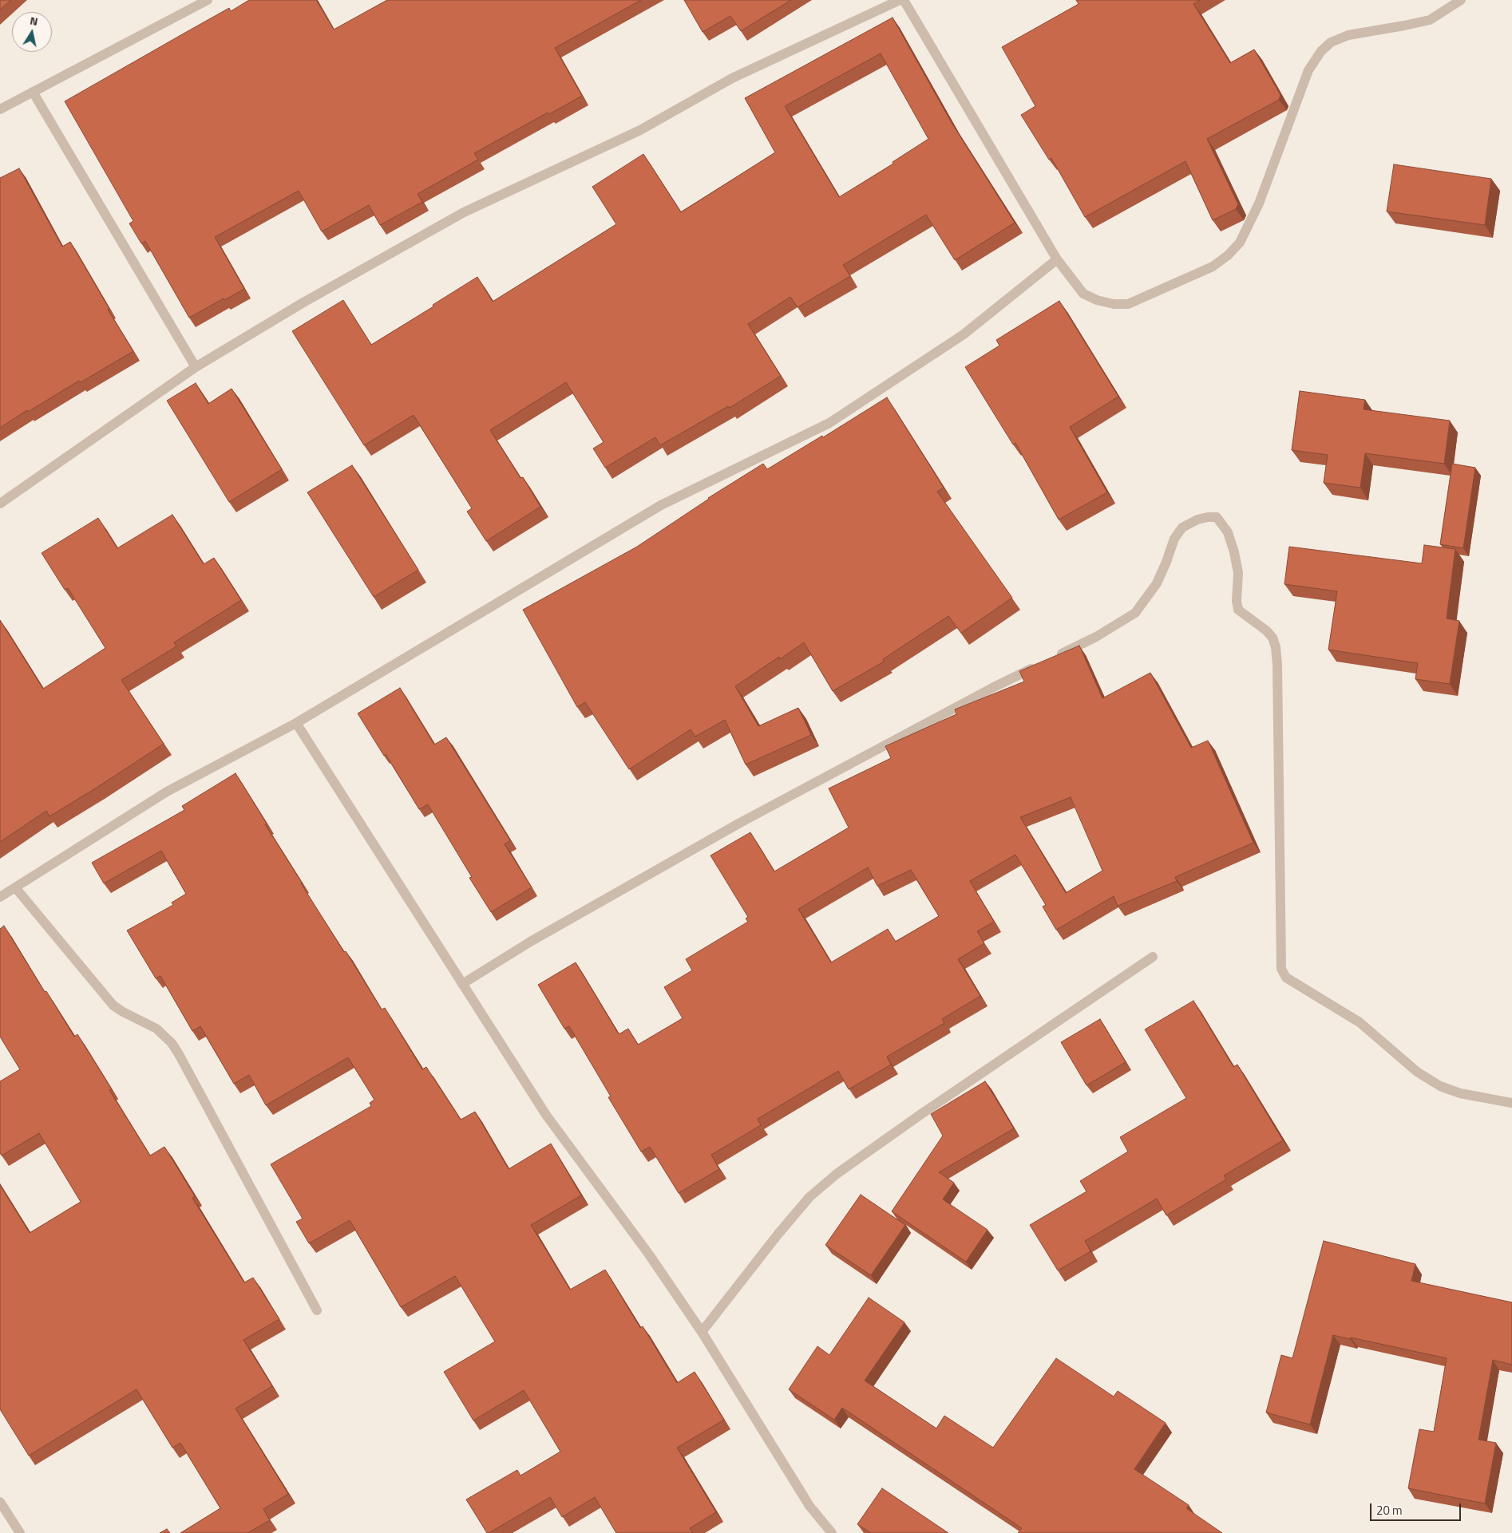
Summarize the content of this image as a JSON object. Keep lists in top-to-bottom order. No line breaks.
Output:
{"scale_bar":"20 m","north":"top"}
